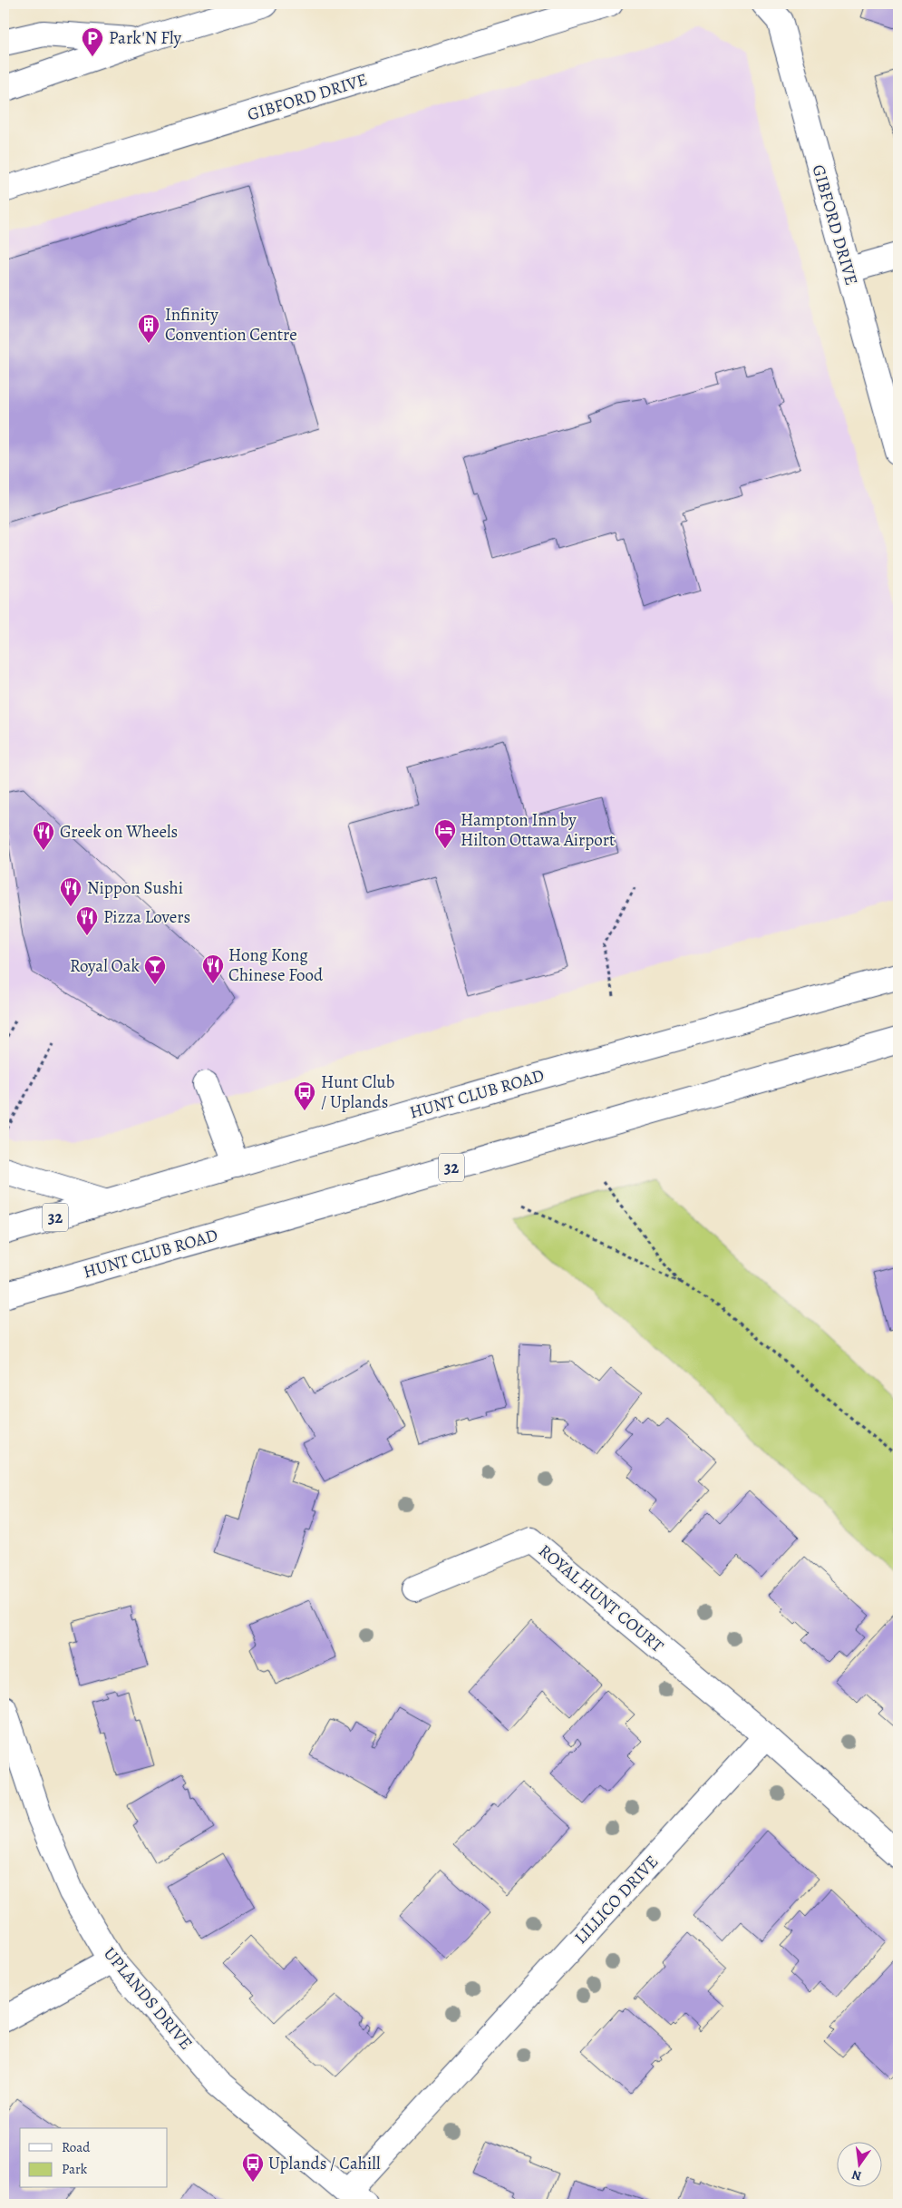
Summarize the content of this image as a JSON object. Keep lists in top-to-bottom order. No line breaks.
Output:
{"streets":{"street":["GIBFORD DRIVE","HUNT CLUB ROAD","32","ROYAL HUNT COURT","LILLICO DRIVE","UPLANDS DRIVE"]},"crossings":[["ROYAL HUNT COURT","LILLICO DRIVE"],["LILLICO DRIVE","UPLANDS DRIVE"]],"places":{"parking":["Park'N Fly"],"building":["Infinity Convention Centre"],"hotel":["Hampton Inn by Hilton Ottawa Airport"],"restaurant":["Greek on Wheels","Nippon Sushi","Pizza Lovers","Hong Kong Chinese Food"],"bar":["Royal Oak"],"bus stop":["Hunt Club / Uplands","Uplands / Cahill"]},"legend":["Road","Park"],"north":"bottom"}
